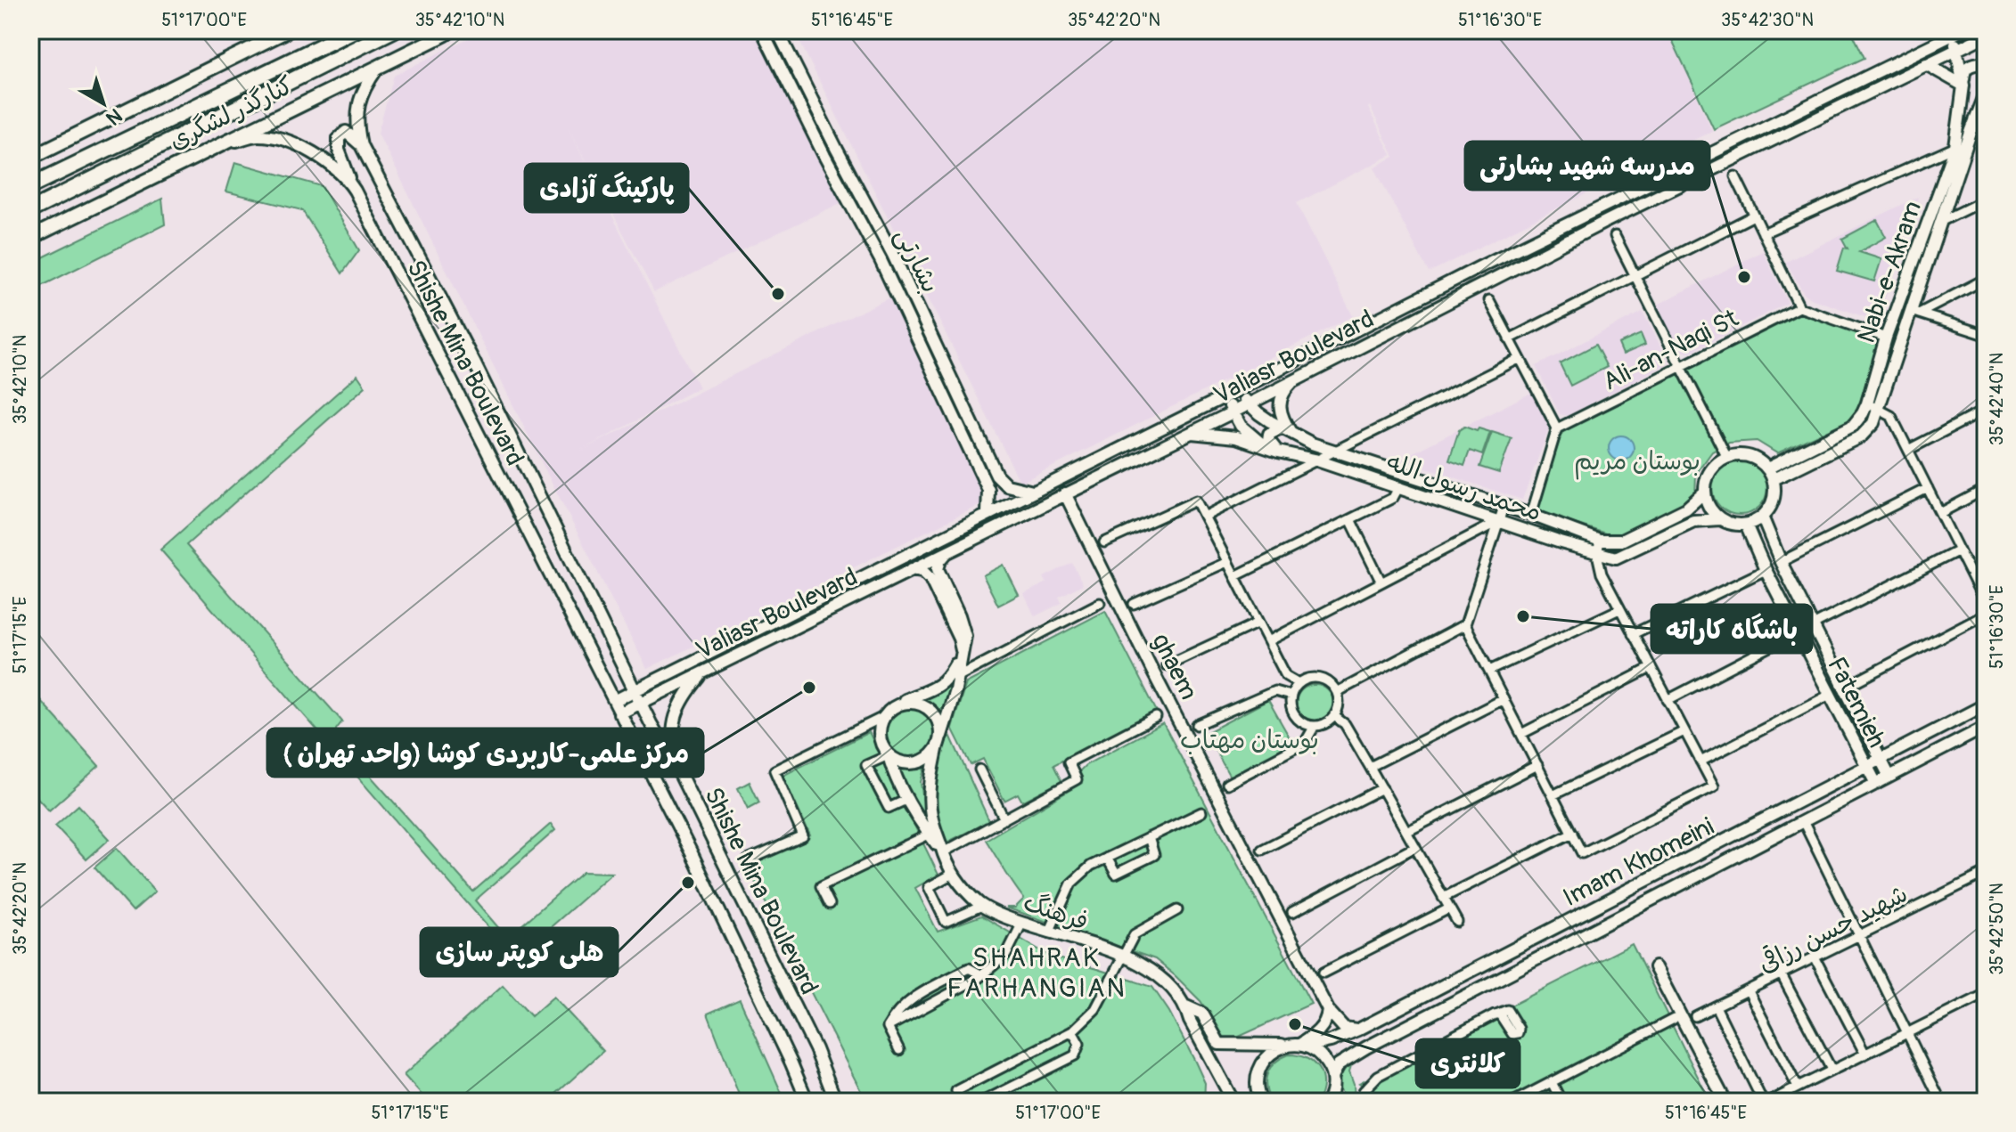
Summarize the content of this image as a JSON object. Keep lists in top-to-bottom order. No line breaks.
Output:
{"streets":{"main road":["کنارگذر لشگری"],"street":["بشارتی","Nabi-e-Akram","Ali-an-Naqi St","Valiasr Boulevard","Shishe Mina Boulevard","محمد رسول الله","ghaem","Fatemieh","Imam Khomeini","فرهنگ","شهید حسن رزاقی"]},"crossings":[["کنارگذر لشگری","Shishe Mina Boulevard"],["بشارتی","Valiasr Boulevard"],["Nabi-e-Akram","Valiasr Boulevard"],["Nabi-e-Akram","محمد رسول الله"],["Nabi-e-Akram","Fatemieh"],["Valiasr Boulevard","Shishe Mina Boulevard"],["Valiasr Boulevard","محمد رسول الله"],["Valiasr Boulevard","ghaem"],["محمد رسول الله","Fatemieh"],["Fatemieh","Imam Khomeini"]],"districts":["SHAHRAK FARHANGIAN"],"parks":["بوستان مریم","بوستان مهتاب"],"places":["مدرسه شهید بشارتی","پارکینگ آزادی","باشگاه کاراته","مرکز علمی-کاربردی کوشا (واحد تهران )","هلی کوپتر سازی","کلانتری"],"north":"bottom right","coordinates":["51°17'00\"E","35°42'10\"N","51°16'45\"E","35°42'20\"N","51°16'30\"E","35°42'30\"N","35°42'40\"N","51°17'15\"E","35°42'50\"N"]}
